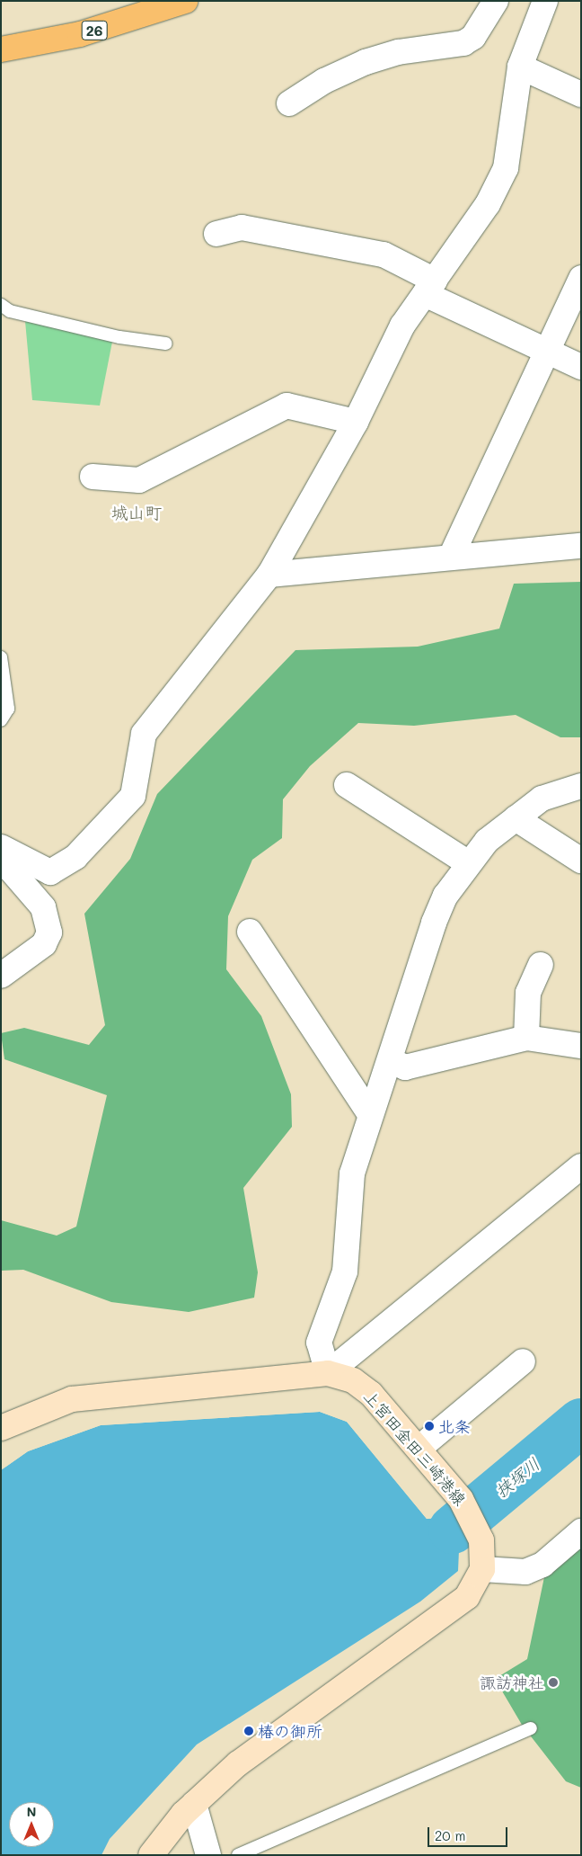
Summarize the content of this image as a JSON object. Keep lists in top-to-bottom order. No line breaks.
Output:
{"streets":{"main road":["26","上宮田金田三崎港線"]},"districts":["城山町"],"water":["挟塚川"],"places":["北条","諏訪神社","椿の御所"],"scale_bar":"20 m","north":"top"}
